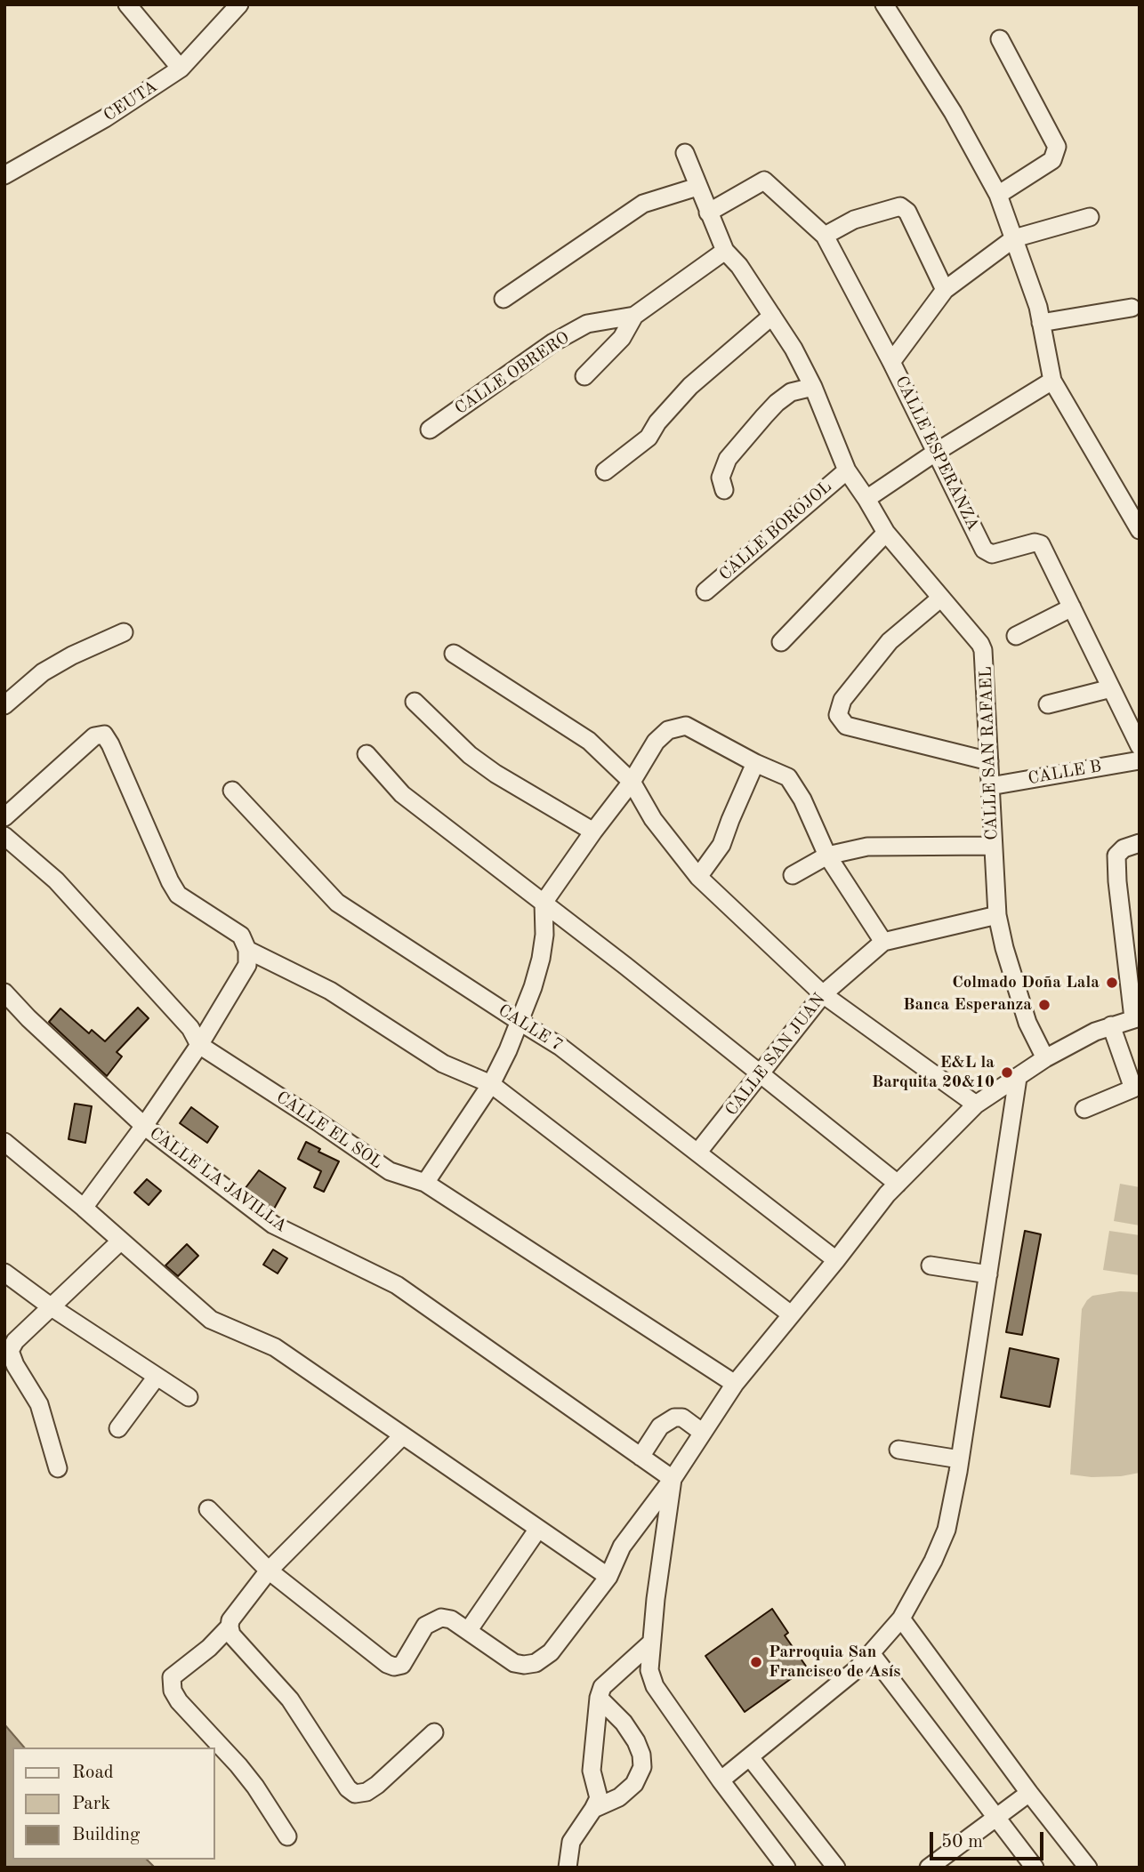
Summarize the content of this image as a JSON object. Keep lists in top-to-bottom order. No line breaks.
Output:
{"streets":{"street":["CEUTA","CALLE OBRERO","CALLE ESPERANZA","CALLE BOROJOL","CALLE SAN RAFAEL","CALLE B","CALLE 7","CALLE SAN JUAN","CALLE EL SOL","CALLE LA JAVILLA"]},"crossings":[["CALLE OBRERO","CALLE SAN RAFAEL"],["CALLE ESPERANZA","CALLE SAN RAFAEL"],["CALLE BOROJOL","CALLE SAN RAFAEL"],["CALLE SAN RAFAEL","CALLE B"],["CALLE SAN RAFAEL","CALLE SAN JUAN"],["CALLE 7","CALLE SAN JUAN"]],"places":["Colmado Doña Lala","Banca Esperanza","E&L la Barquita 20&10","Parroquia San Francisco de Asís"],"legend":["Road","Park","Building"],"scale_bar":"50 m"}
